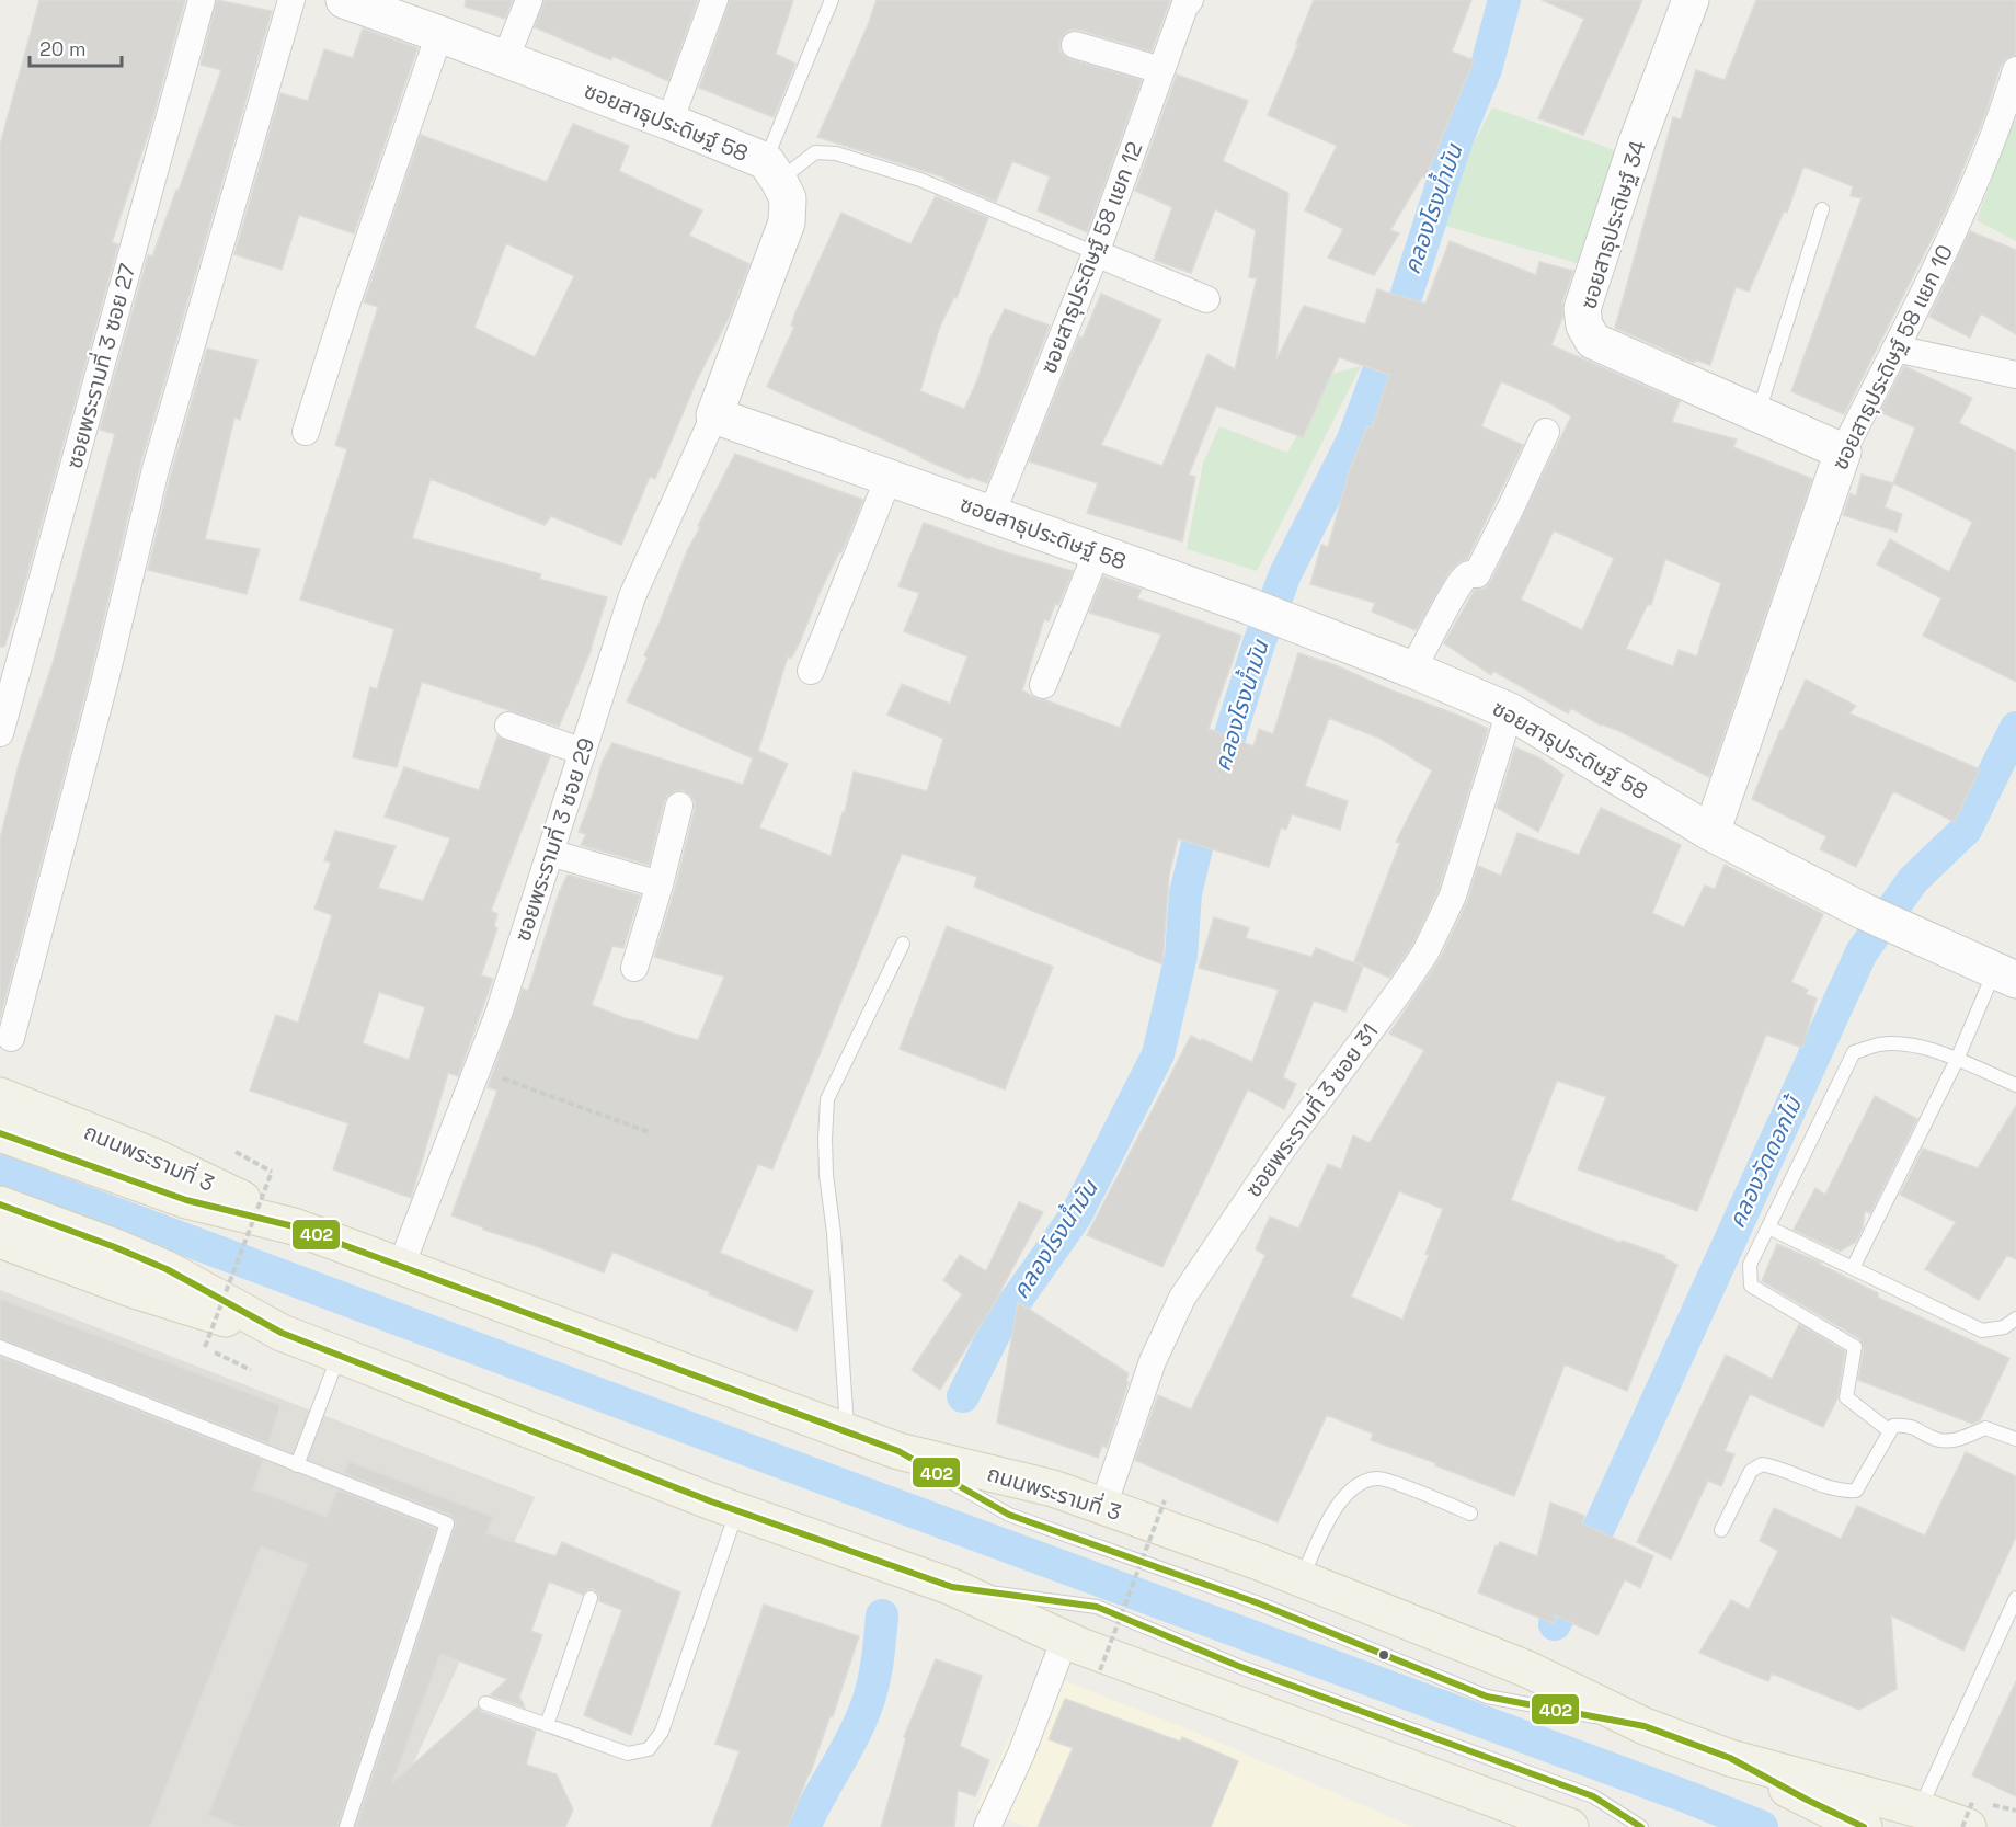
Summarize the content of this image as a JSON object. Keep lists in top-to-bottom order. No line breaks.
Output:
{"streets":{"main road":["ถนนพระรามที่ 3"],"street":["ซอยสาธุประดิษฐ์ 58","ซอยสาธุประดิษฐ์ 34","ซอยสาธุประดิษฐ์ 58 แยก 12","ซอยสาธุประดิษฐ์ 58 แยก 10","ซอยพระรามที่ 3 ซอย 27","ซอยพระรามที่ 3 ซอย 29","ซอยพระรามที่ 3 ซอย 31"]},"crossings":[["ซอยสาธุประดิษฐ์ 58","ซอยสาธุประดิษฐ์ 58 แยก 12"],["ซอยสาธุประดิษฐ์ 58","ซอยสาธุประดิษฐ์ 58 แยก 10"],["ซอยสาธุประดิษฐ์ 58","ซอยพระรามที่ 3 ซอย 29"],["ซอยสาธุประดิษฐ์ 58","ซอยพระรามที่ 3 ซอย 31"],["ซอยสาธุประดิษฐ์ 34","ซอยสาธุประดิษฐ์ 58 แยก 10"],["ซอยพระรามที่ 3 ซอย 29","ถนนพระรามที่ 3"],["ซอยพระรามที่ 3 ซอย 31","ถนนพระรามที่ 3"]],"water":["คลองโรงน้ำมัน","คลองวัดดอกไม้"],"lines":["transit line 402"],"scale_bar":"20 m"}
